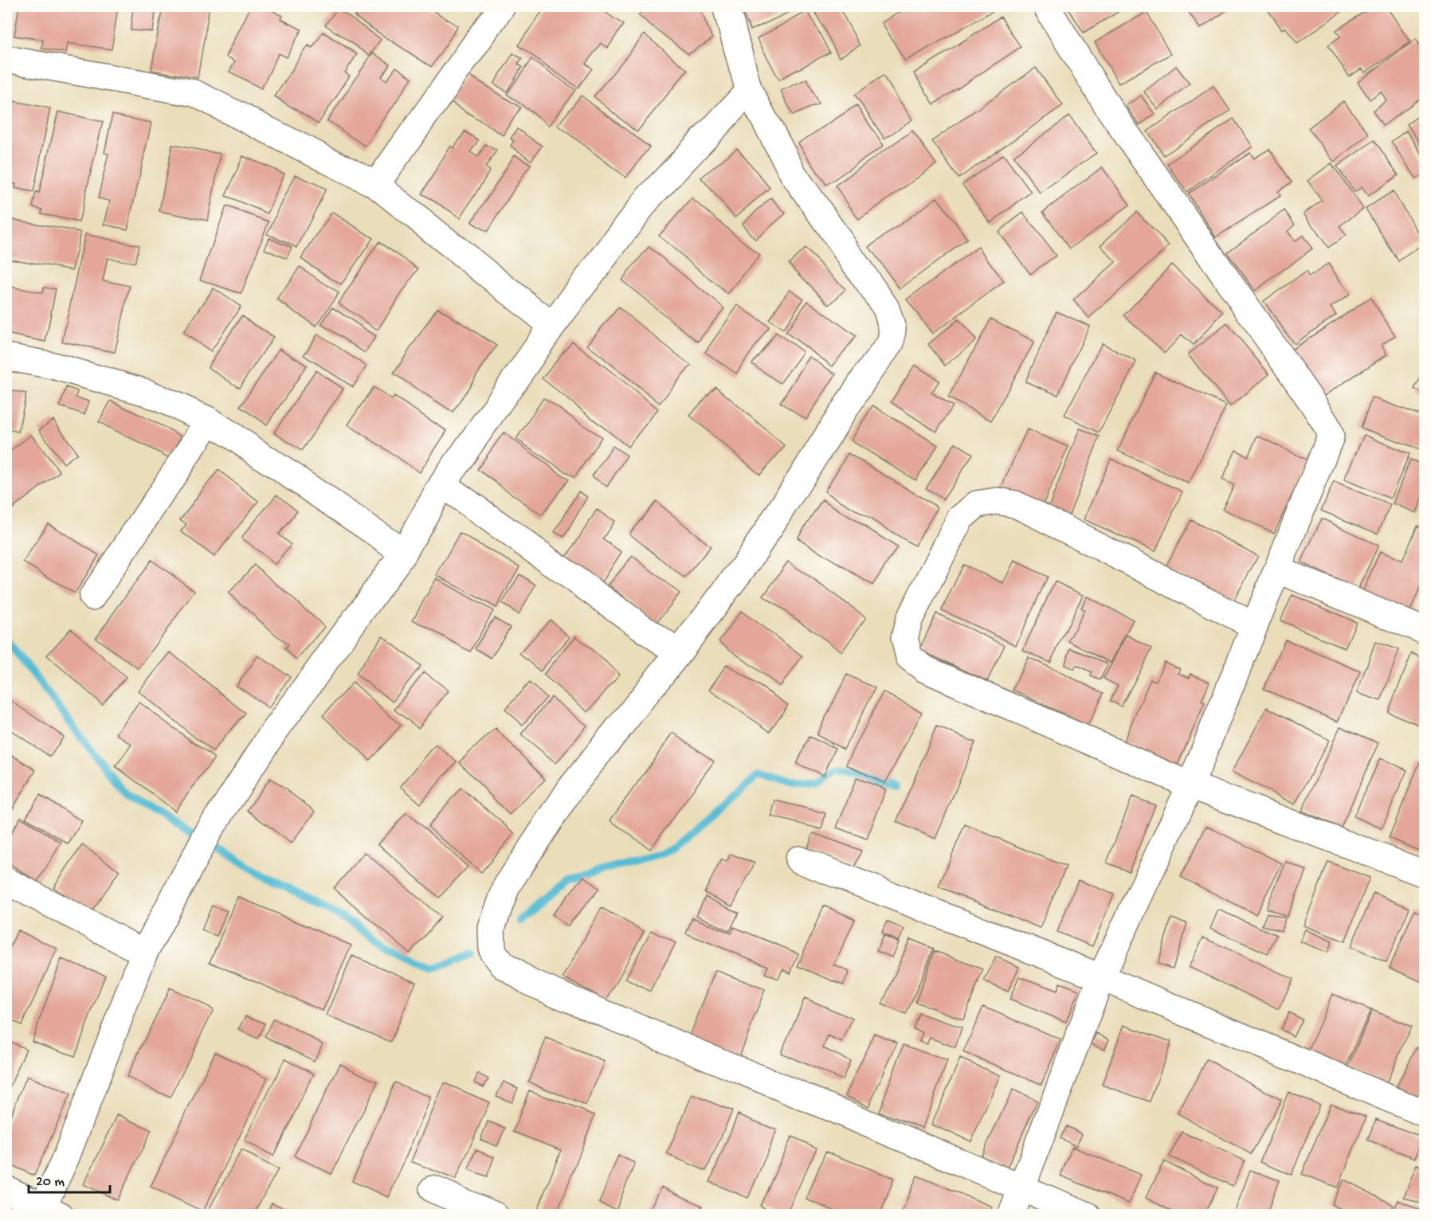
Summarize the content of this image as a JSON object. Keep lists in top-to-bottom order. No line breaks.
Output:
{"scale_bar":"20 m"}
